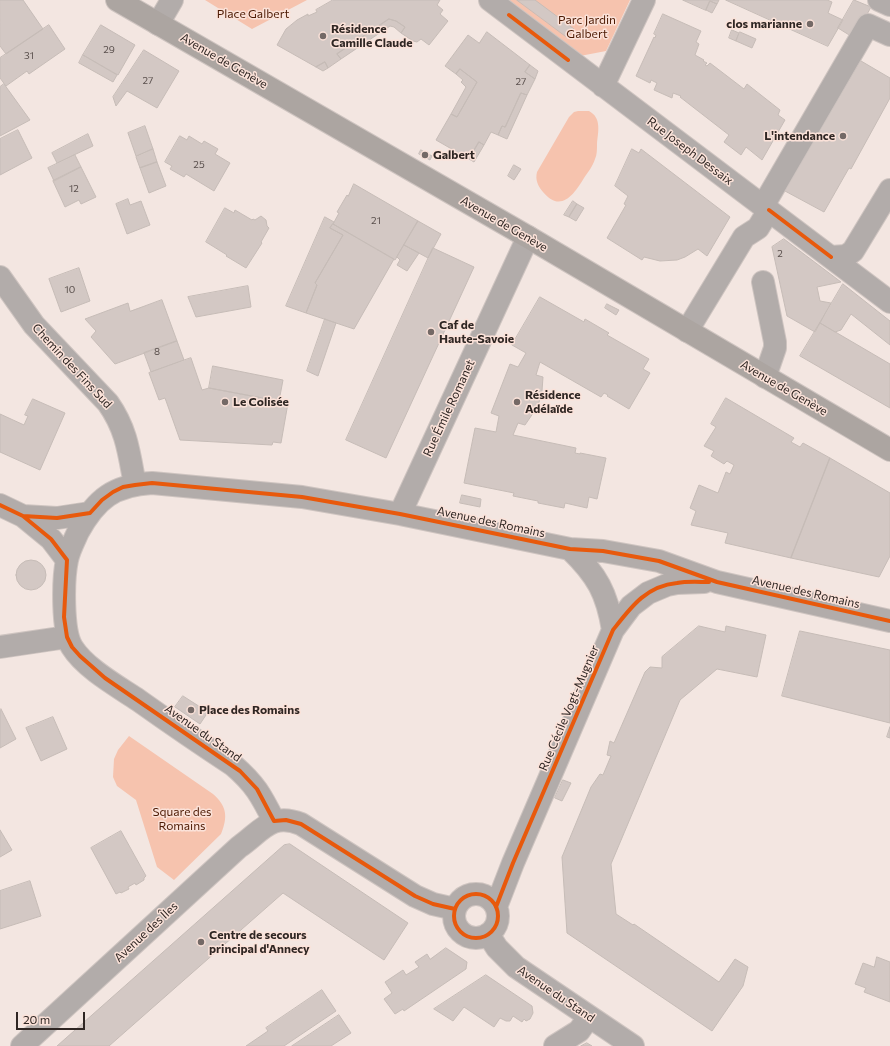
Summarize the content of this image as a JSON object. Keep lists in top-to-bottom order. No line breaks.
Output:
{"streets":{"main road":["Avenue de Genève"],"street":["Rue Joseph Dessaix","Chemin des Fins Sud","Rue Émile Romanet","Avenue des Romains","Rue Cécile Vogt-Mugnier","Avenue du Stand","Avenue des Îles"]},"crossings":[["Avenue de Genève","Rue Émile Romanet"],["Chemin des Fins Sud","Avenue des Romains"],["Rue Émile Romanet","Avenue des Romains"],["Avenue des Romains","Rue Cécile Vogt-Mugnier"],["Avenue des Romains","Avenue du Stand"],["Rue Cécile Vogt-Mugnier","Avenue du Stand"],["Avenue du Stand","Avenue des Îles"]],"parks":["Place Galbert","Parc Jardin Galbert","Square des Romains"],"places":["clos marianne","Résidence Camille Claude","L'intendance","Galbert","Caf de Haute-Savoie","Le Colisée","Résidence Adélaïde","Place des Romains","Centre de secours principal d'Annecy"],"house_numbers":["29","31","27","27","25","12","21","2","10","8"],"scale_bar":"20 m"}
